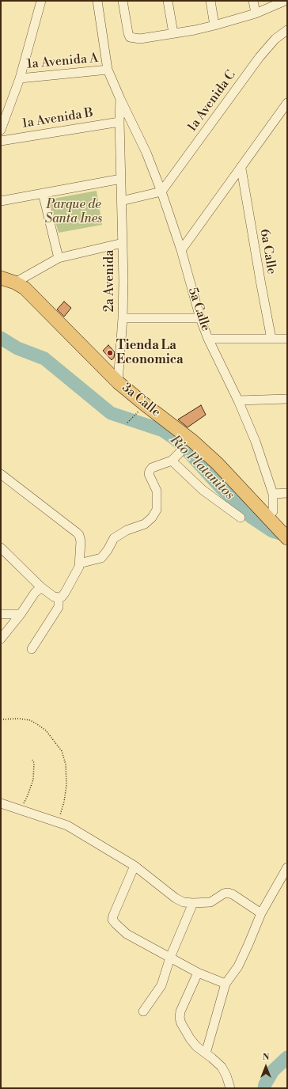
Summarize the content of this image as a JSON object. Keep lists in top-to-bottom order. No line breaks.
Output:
{"streets":{"main road":["3a Calle"],"street":["1a Avenida A","1a Avenida C","1a Avenida B","6a Calle","2a Avenida","5a Calle"]},"crossings":[["1a Avenida A","2a Avenida"],["1a Avenida C","5a Calle"],["1a Avenida B","2a Avenida"],["2a Avenida","5a Calle"],["2a Avenida","3a Calle"],["5a Calle","3a Calle"]],"water":["Rio Platanitos"],"parks":["Parque de Santa Ines"],"places":["Tienda La Economica"],"north":"top"}
